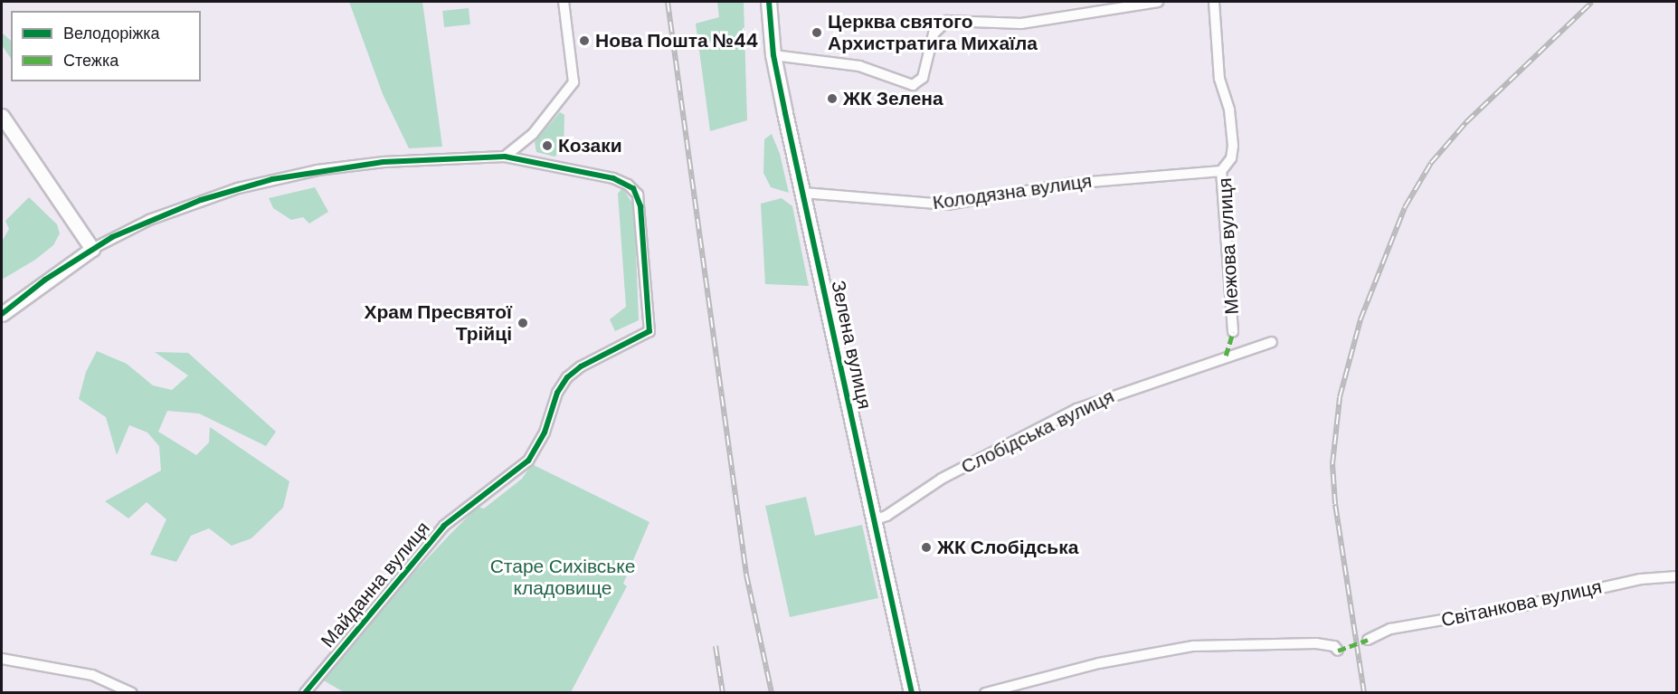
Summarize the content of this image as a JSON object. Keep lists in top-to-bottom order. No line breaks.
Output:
{"streets":{"main road":["Зелена вулиця"],"street":["Колодязна вулиця","Межова вулиця","Слобідська вулиця","Майданна вулиця","Світанкова вулиця"]},"crossings":[["Колодязна вулиця","Межова вулиця"],["Колодязна вулиця","Зелена вулиця"],["Зелена вулиця","Слобідська вулиця"]],"parks":["Старе Сихівське кладовище"],"places":["Церква святого Архистратига Михаїла","Нова Пошта №44","ЖК Зелена","Козаки","Храм Пресвятої Трійці","ЖК Слобідська"],"legend":["Велодоріжка","Стежка"]}
